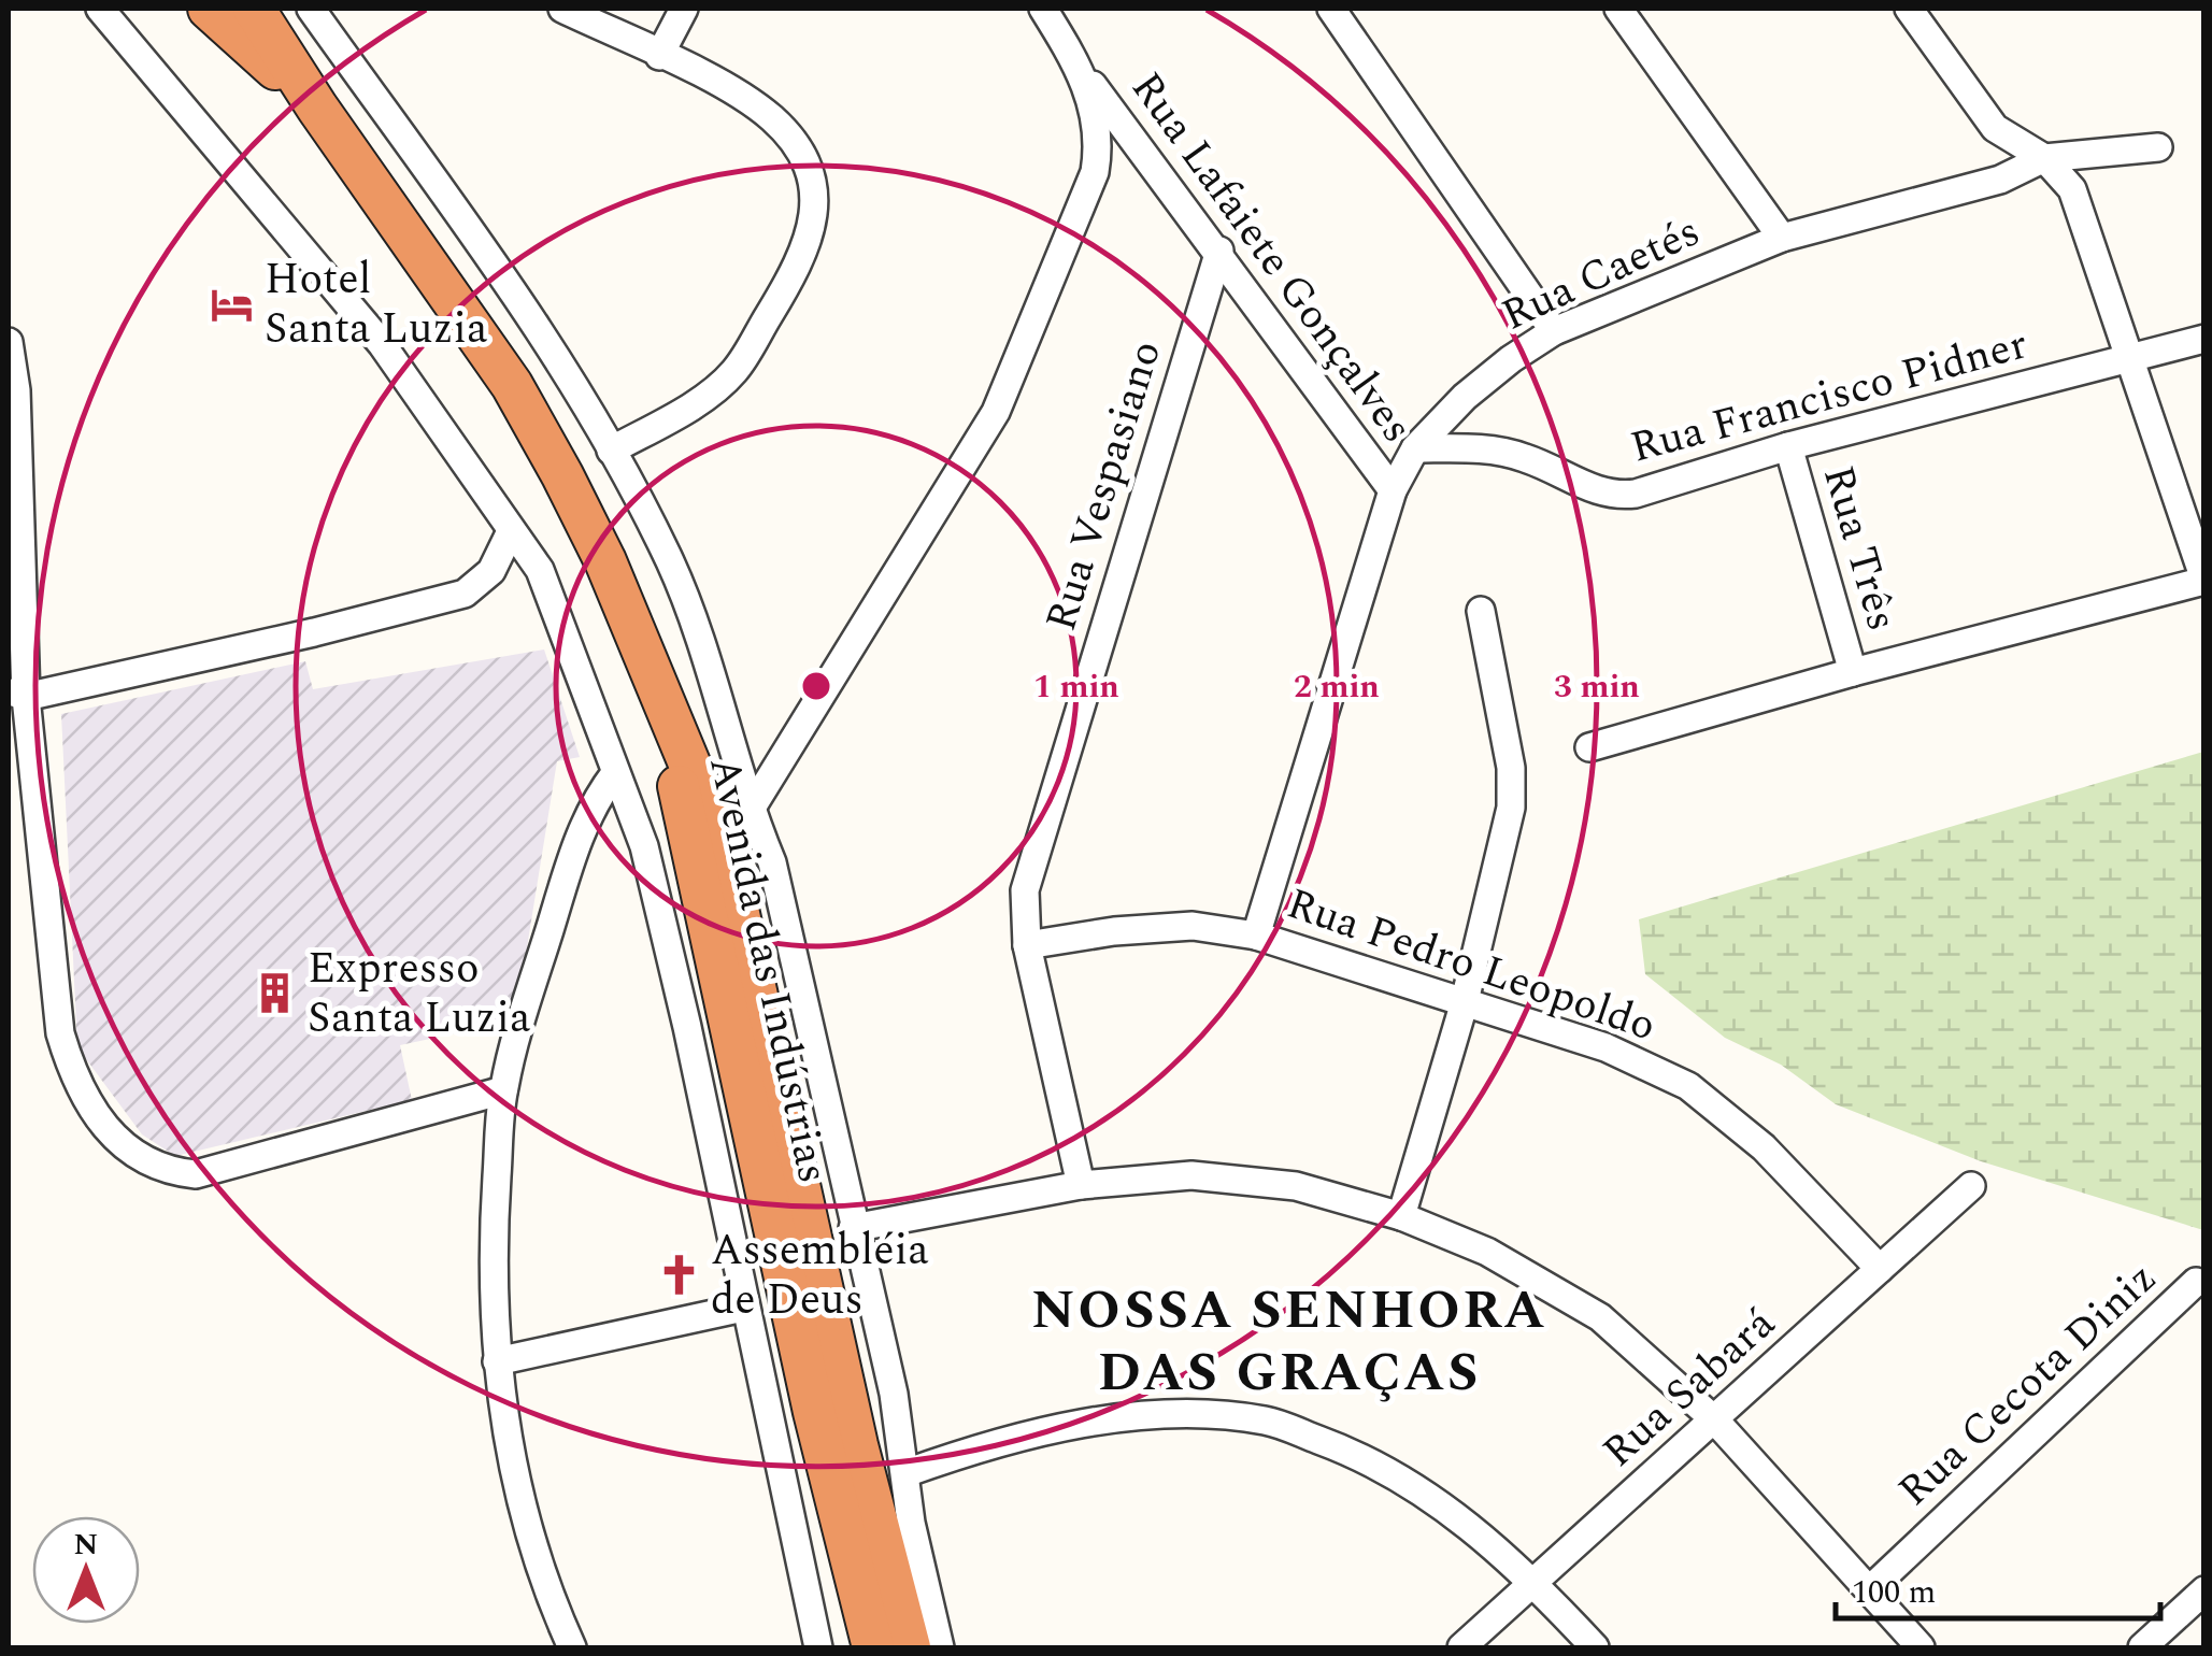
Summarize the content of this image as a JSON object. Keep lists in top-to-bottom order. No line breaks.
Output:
{"streets":{"highway":["Avenida das Indústrias"],"street":["Rua Lafaiete Gonçalves","Rua Caetés","Rua Francisco Pidner","Rua Vespasiano","Rua Três","Rua Pedro Leopoldo","Rua Cecota Diniz","Rua Sabará"]},"crossings":[["Rua Lafaiete Gonçalves","Rua Caetés"],["Rua Lafaiete Gonçalves","Rua Vespasiano"],["Rua Caetés","Rua Francisco Pidner"],["Rua Caetés","Rua Pedro Leopoldo"],["Rua Francisco Pidner","Rua Três"],["Rua Vespasiano","Rua Pedro Leopoldo"],["Rua Pedro Leopoldo","Rua Sabará"]],"districts":["NOSSA SENHORA DAS GRAÇAS"],"places":{"hotel":["Hotel Santa Luzia"],"building":["Expresso Santa Luzia"],"church":["Assembléia de Deus"]},"scale_bar":"100 m","north":"top","rings":["1 min","2 min","3 min"]}
